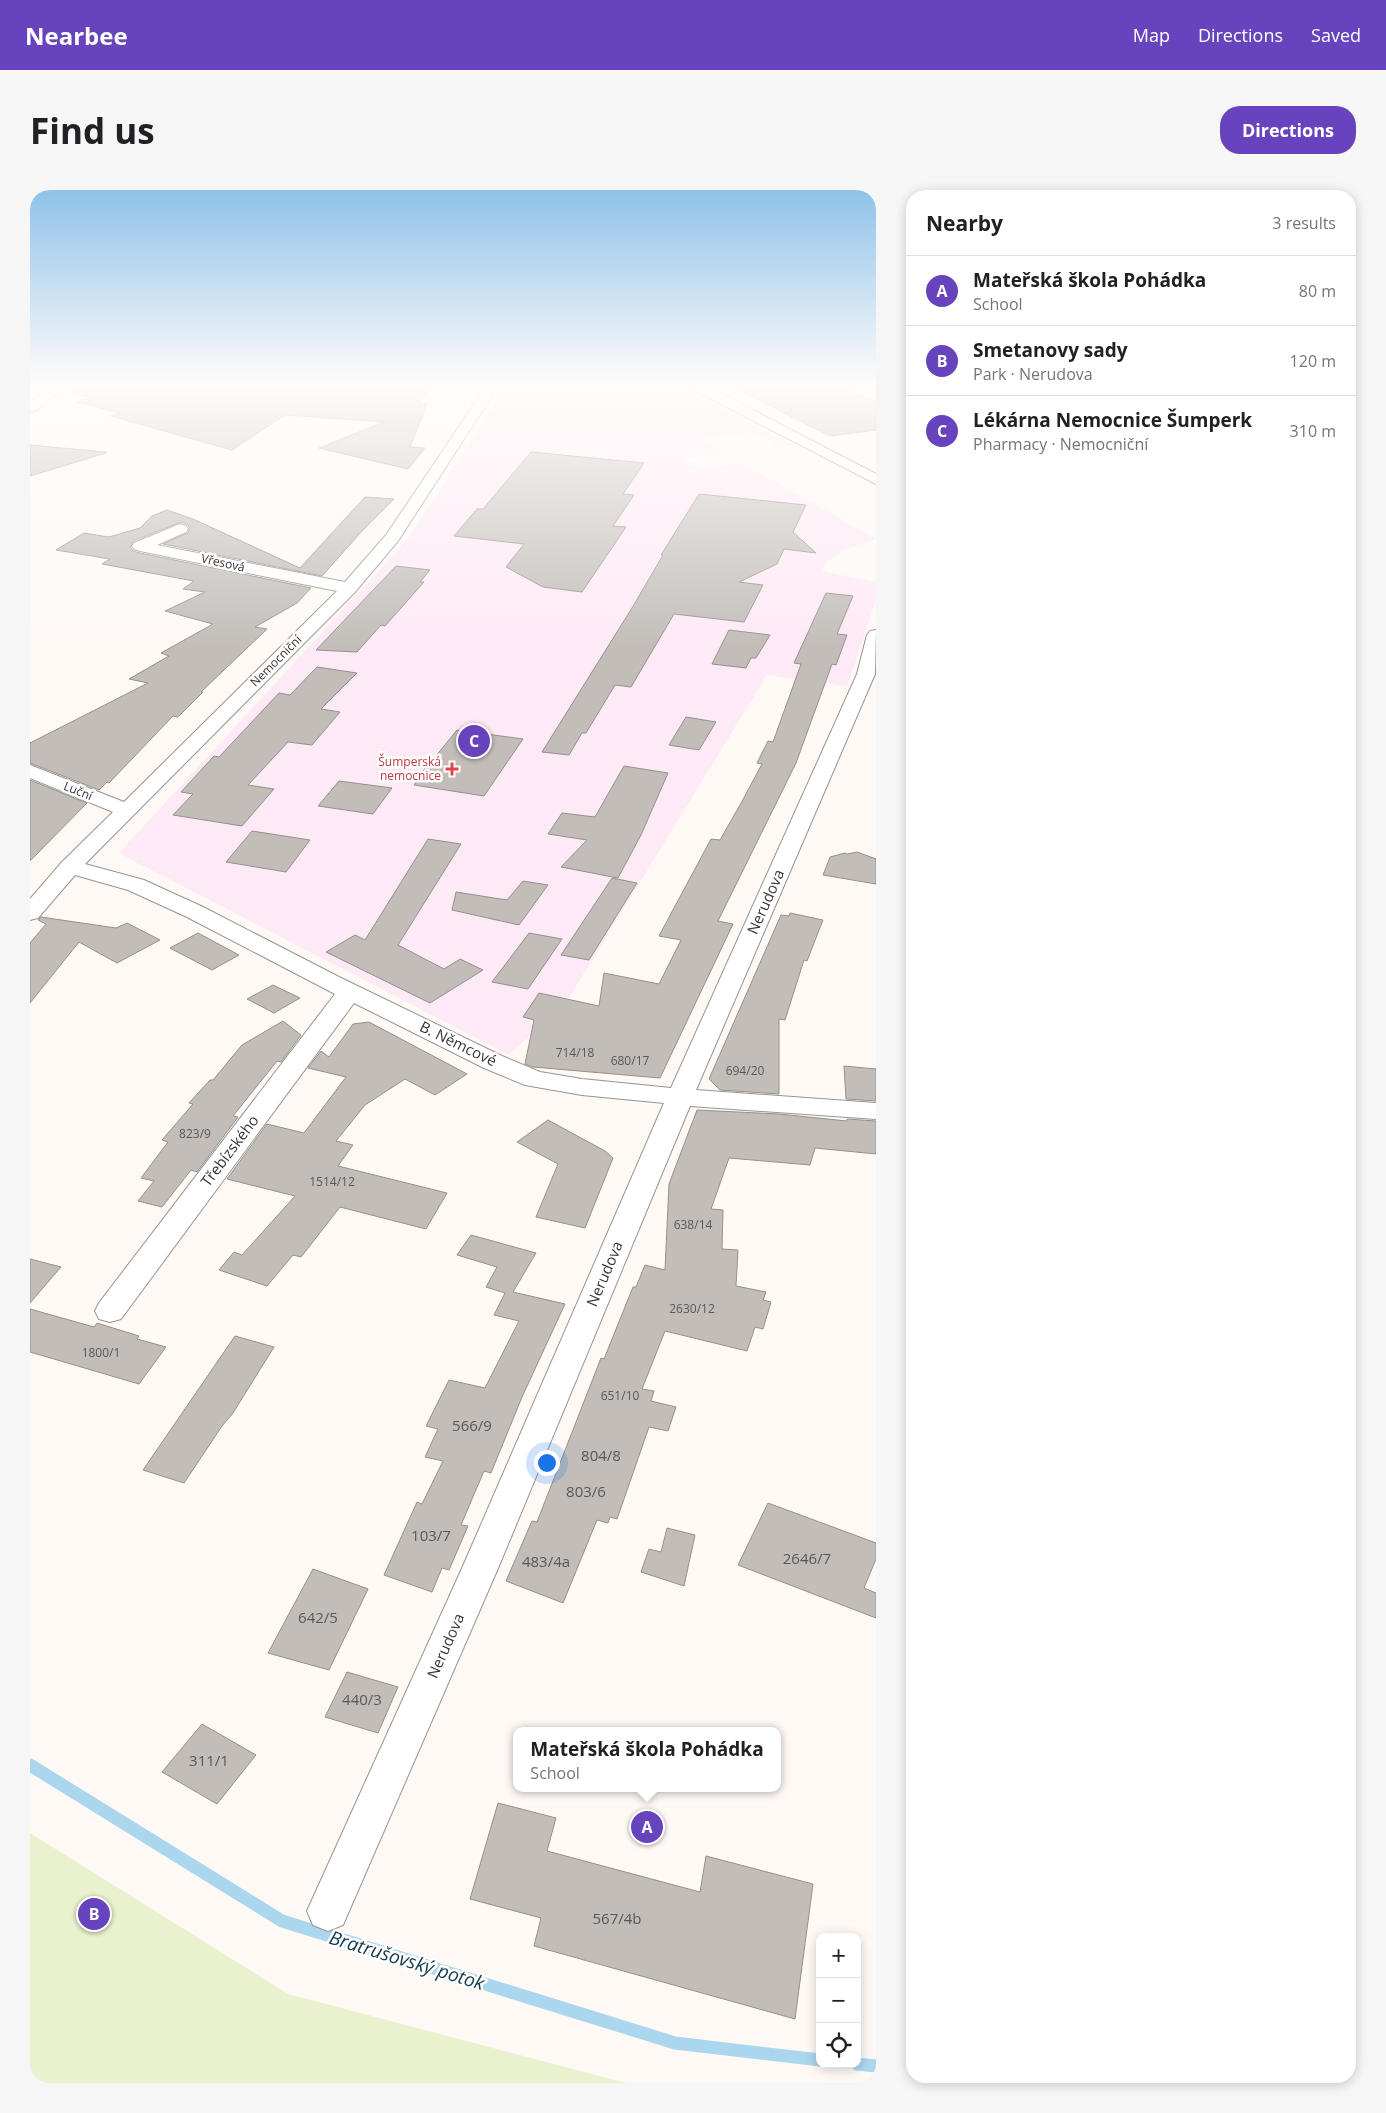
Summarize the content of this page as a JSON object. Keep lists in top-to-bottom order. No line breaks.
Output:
{"streets":{"street":["Vřesová","Nemocniční","Luční","Nerudova","B. Němcové","Třebízského"]},"crossings":[["Vřesová","Nemocniční"],["Nemocniční","Luční"],["Nemocniční","B. Němcové"],["Nerudova","B. Němcové"],["B. Němcové","Třebízského"]],"water":["Bratrušovský potok"],"places":{"health":["Šumperská nemocnice"]},"house_numbers":["714/18","680/17","694/20","823/9","1514/12","638/14","2630/12","1800/1","651/10","566/9","804/8","803/6","103/7","2646/7","483/4a","642/5","440/3","311/1","567/4b"],"page":{"header":"Nearbee","nav":["Map","Directions","Saved"],"buttons":"Directions","title":"Find us","heading":["Nearby","3 results"],"list":[{"mark":"A","name":"Mateřská škola Pohádka","note":"School","value":"80 m"},{"mark":"B","name":"Smetanovy sady","note":"Park · Nerudova","value":"120 m"},{"mark":"C","name":"Lékárna Nemocnice Šumperk","note":"Pharmacy · Nemocniční","value":"310 m"}],"pins":["C","A","B"],"popup":["Mateřská škola Pohádka","School"],"map_buttons":["+","−"]}}
